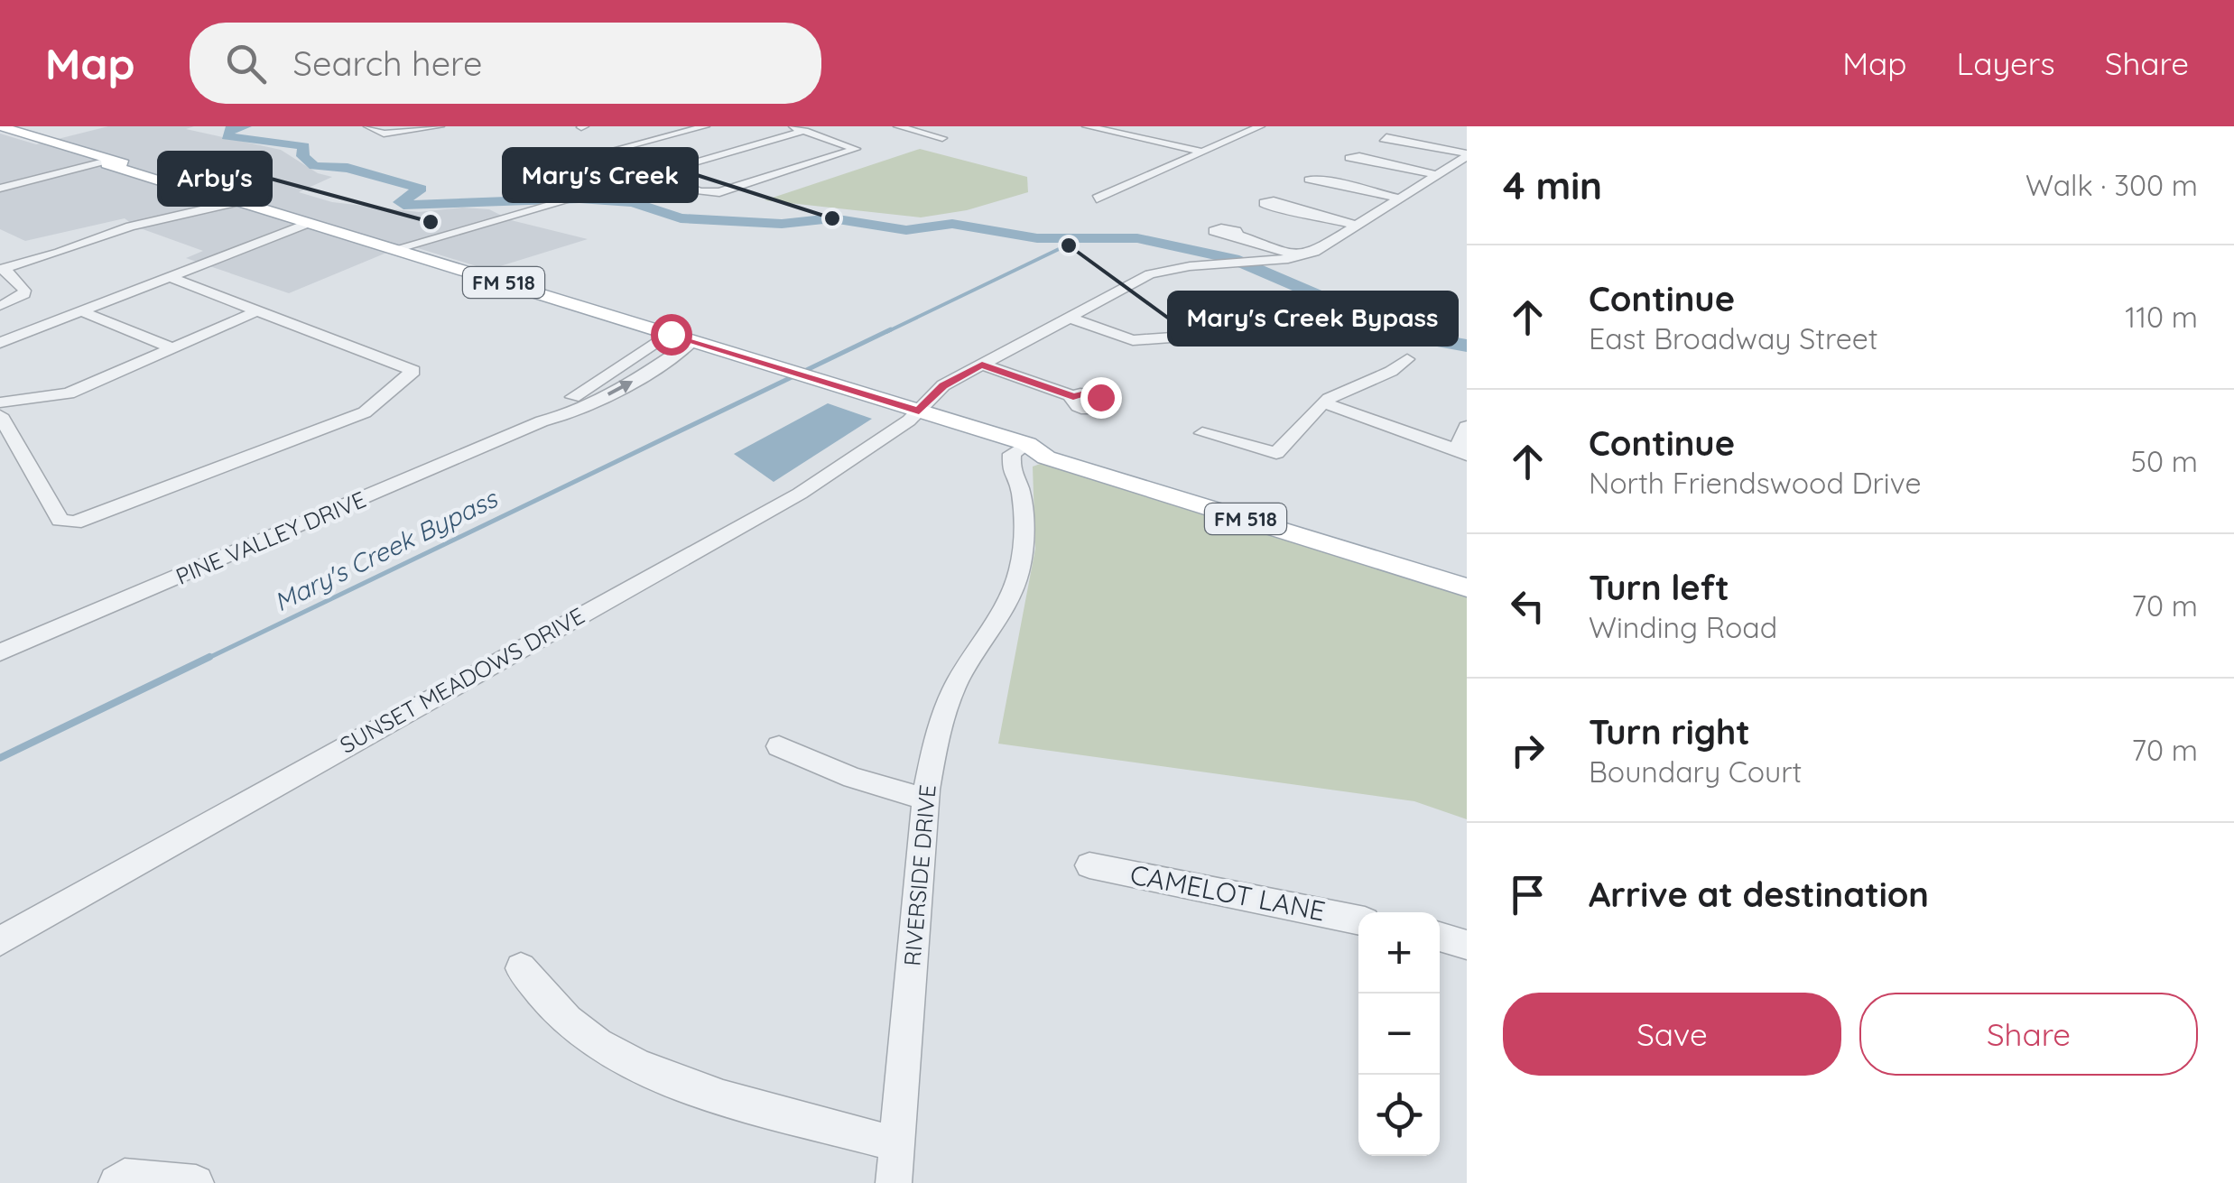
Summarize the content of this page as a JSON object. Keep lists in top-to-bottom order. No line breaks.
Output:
{"streets":{"main road":["FM 518"],"street":["PINE VALLEY DRIVE","SUNSET MEADOWS DRIVE","RIVERSIDE DRIVE","CAMELOT LANE"]},"crossings":[["FM 518","PINE VALLEY DRIVE"],["FM 518","SUNSET MEADOWS DRIVE"],["FM 518","RIVERSIDE DRIVE"]],"water":["Mary's Creek Bypass"],"places":["Mary's Creek","Arby's","Mary's Creek Bypass"],"page":{"header":"Map","search":"Search here","nav":["Map","Layers","Share"],"heading":["4 min","Walk · 300 m"],"list":[["Continue","East Broadway Street","110 m"],["Continue","North Friendswood Drive","50 m"],["Turn left","Winding Road","70 m"],["Turn right","Boundary Court","70 m"],"Arrive at destination"],"map_buttons":["+","−"],"buttons":["Save","Share"]}}
